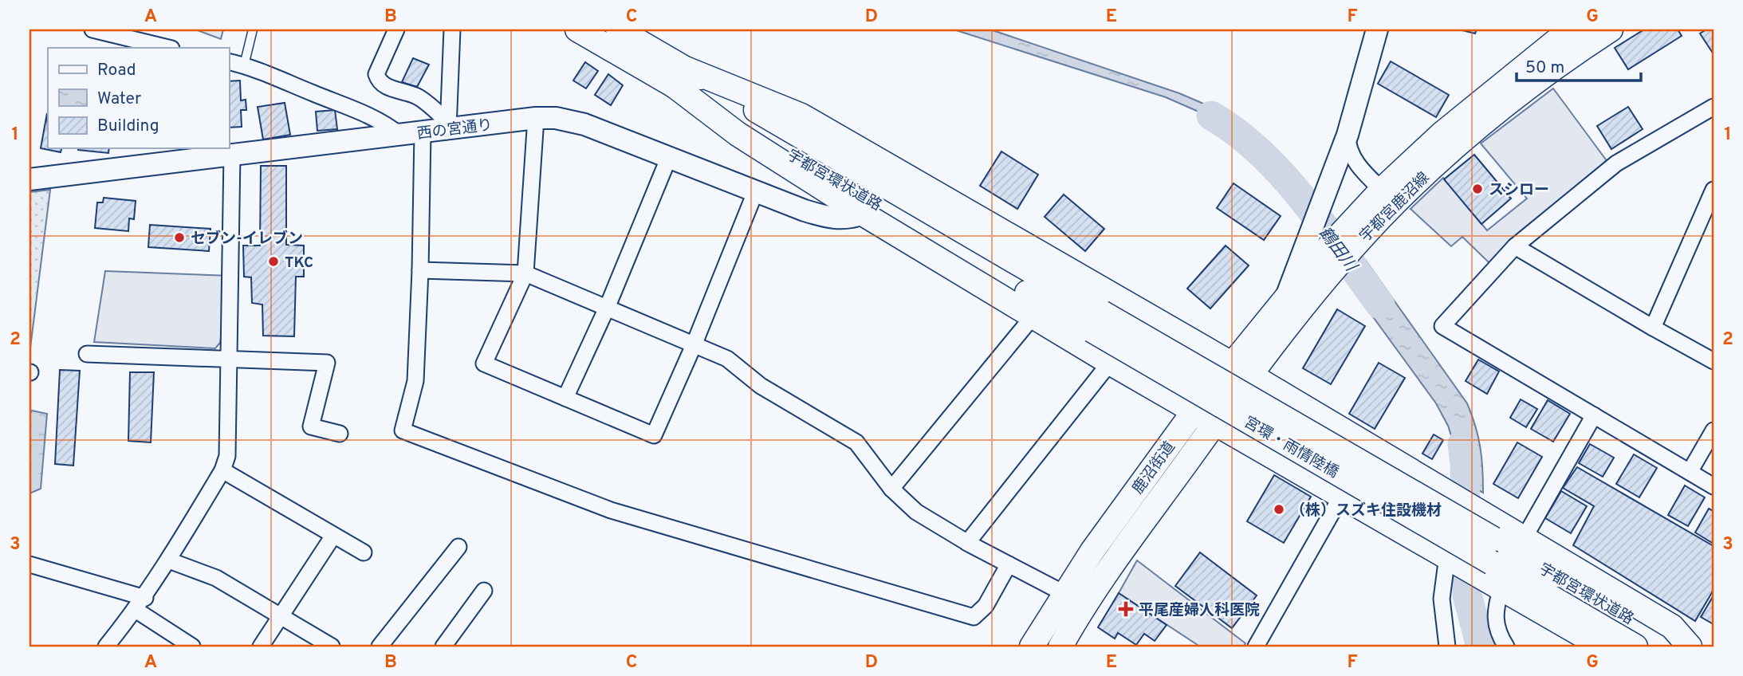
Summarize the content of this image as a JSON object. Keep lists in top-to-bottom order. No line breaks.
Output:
{"streets":{"main road":["宇都宮環状道路","宇都宮鹿沼線","宮環・雨情陸橋","鹿沼街道"],"street":["西の宮通り"]},"crossings":[["宇都宮環状道路","宮環・雨情陸橋"],["宇都宮鹿沼線","鹿沼街道"]],"water":["鶴田川"],"places":{"other":["スシロー","セブン-イレブン","TKC","（株）スズキ住設機材"],"health":["平尾産婦人科医院"]},"legend":["Road","Water","Building"],"scale_bar":"50 m","grid":{"columns":["A","B","C","D","E","F","G"],"rows":["1","2","3"]}}
